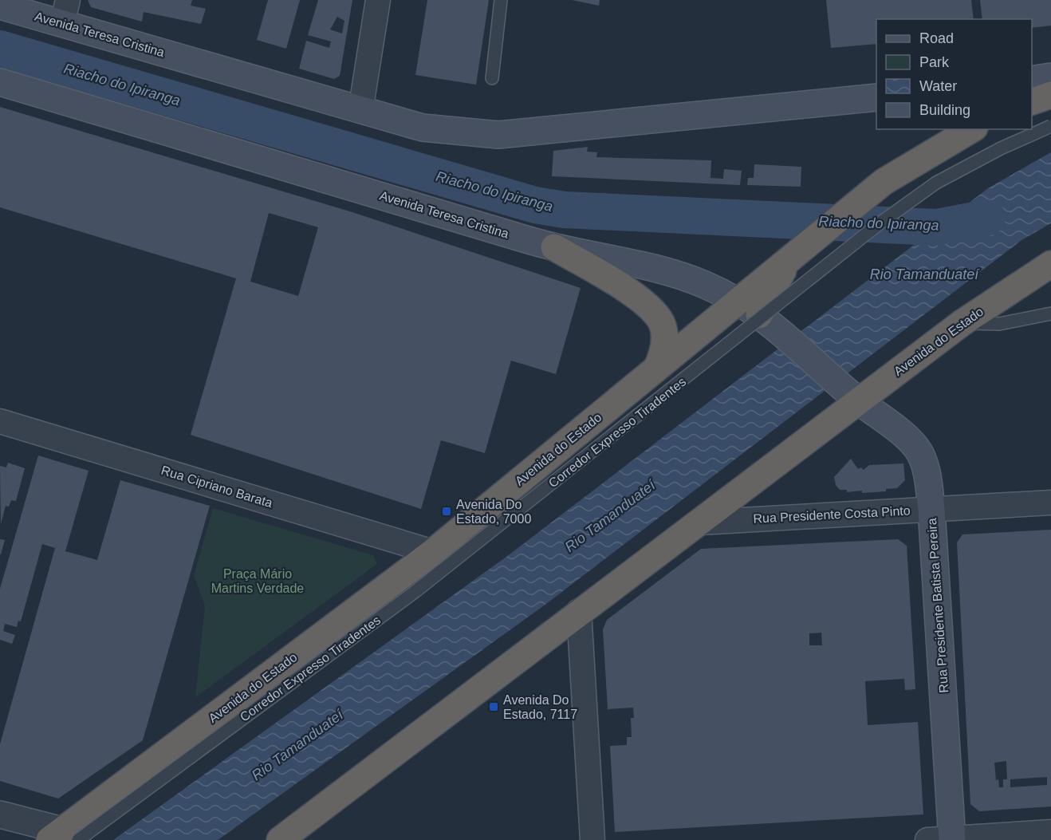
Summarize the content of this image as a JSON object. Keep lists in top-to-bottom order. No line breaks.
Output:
{"streets":{"highway":["Avenida do Estado"],"main road":["Avenida Teresa Cristina","Rua Presidente Batista Pereira"],"street":["Rua Cipriano Barata","Rua Presidente Costa Pinto"],"lane":["Corredor Expresso Tiradentes"]},"crossings":[["Avenida Teresa Cristina","Avenida do Estado"],["Avenida Teresa Cristina","Rua Presidente Batista Pereira"],["Avenida do Estado","Corredor Expresso Tiradentes"],["Avenida do Estado","Rua Cipriano Barata"],["Avenida do Estado","Rua Presidente Costa Pinto"],["Avenida do Estado","Rua Presidente Batista Pereira"],["Rua Presidente Costa Pinto","Rua Presidente Batista Pereira"]],"water":["Riacho do Ipiranga","Rio Tamanduateí"],"parks":["Praça Mário Martins Verdade"],"places":{"transit":["Avenida Do Estado, 7000","Avenida Do Estado, 7117"]},"legend":["Road","Park","Water","Building"]}
